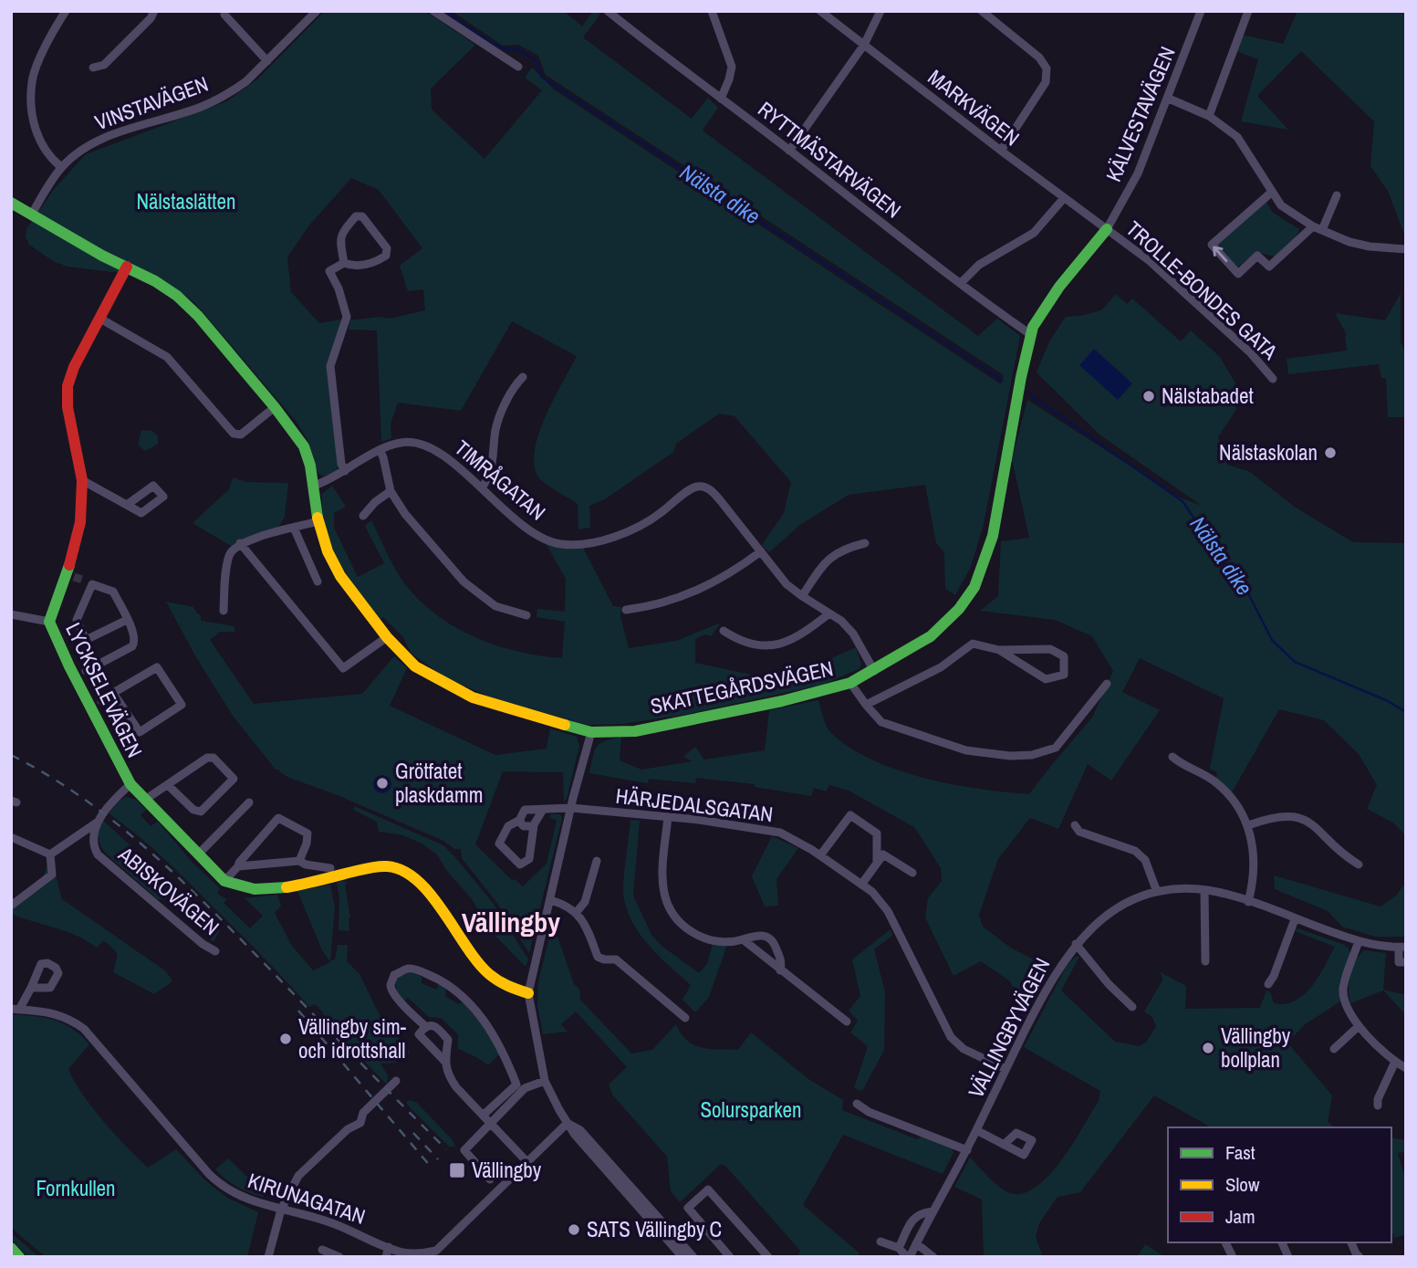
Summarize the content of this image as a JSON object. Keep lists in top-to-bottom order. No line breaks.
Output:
{"streets":{"street":["VINSTAVÄGEN","MARKVÄGEN","KÄLVESTAVÄGEN","RYTTMÄSTARVÄGEN","TROLLE-BONDES GATA","TIMRÅGATAN","SKATTEGÅRDSVÄGEN","LYCKSELEVÄGEN","HÄRJEDALSGATAN","ABISKOVÄGEN","VÄLLINGBYVÄGEN","KIRUNAGATAN"]},"crossings":[["VINSTAVÄGEN","SKATTEGÅRDSVÄGEN"],["MARKVÄGEN","KÄLVESTAVÄGEN"],["MARKVÄGEN","TROLLE-BONDES GATA"],["MARKVÄGEN","SKATTEGÅRDSVÄGEN"],["KÄLVESTAVÄGEN","TROLLE-BONDES GATA"],["KÄLVESTAVÄGEN","SKATTEGÅRDSVÄGEN"],["RYTTMÄSTARVÄGEN","SKATTEGÅRDSVÄGEN"],["TROLLE-BONDES GATA","SKATTEGÅRDSVÄGEN"],["TIMRÅGATAN","SKATTEGÅRDSVÄGEN"],["SKATTEGÅRDSVÄGEN","LYCKSELEVÄGEN"],["HÄRJEDALSGATAN","VÄLLINGBYVÄGEN"]],"districts":["Vällingby"],"water":["Nälsta dike"],"parks":["Nälstaslätten","Solursparken","Fornkullen"],"places":{"other":["Nälstabadet","Nälstaskolan","Grötfatet plaskdamm","Vällingby sim- och idrottshall","Vällingby bollplan","SATS Vällingby C"],"transit":["Vällingby"]},"legend":["Fast","Slow","Jam"]}
